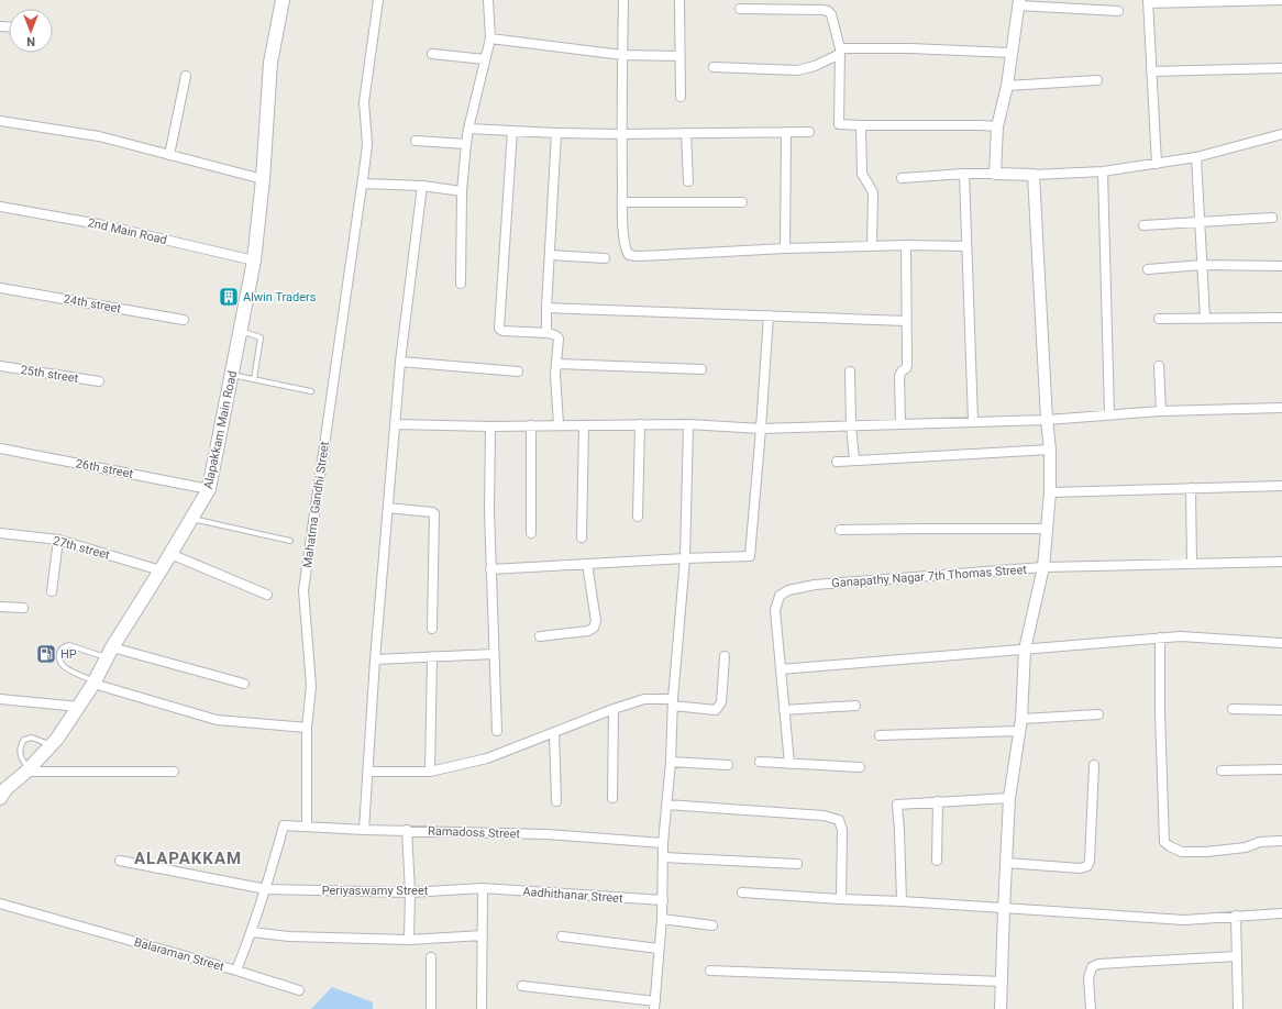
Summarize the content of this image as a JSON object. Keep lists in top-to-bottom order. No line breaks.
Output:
{"streets":{"main road":["Alapakkam Main Road"],"street":["2nd Main Road","24th street","25th street","26th street","Mahatma Gandhi Street","27th street","Ganapathy Nagar 7th Thomas Street","Ramadoss Street","Periyaswamy Street","Aadhithanar Street","Balaraman Street"]},"crossings":[["2nd Main Road","Alapakkam Main Road"],["Alapakkam Main Road","26th street"],["Alapakkam Main Road","27th street"],["Mahatma Gandhi Street","Ramadoss Street"],["Ramadoss Street","Balaraman Street"],["Periyaswamy Street","Aadhithanar Street"],["Periyaswamy Street","Balaraman Street"]],"districts":["ALAPAKKAM"],"places":{"building":["Alwin Traders"],"fuel station":["HP"]},"north":"bottom"}
